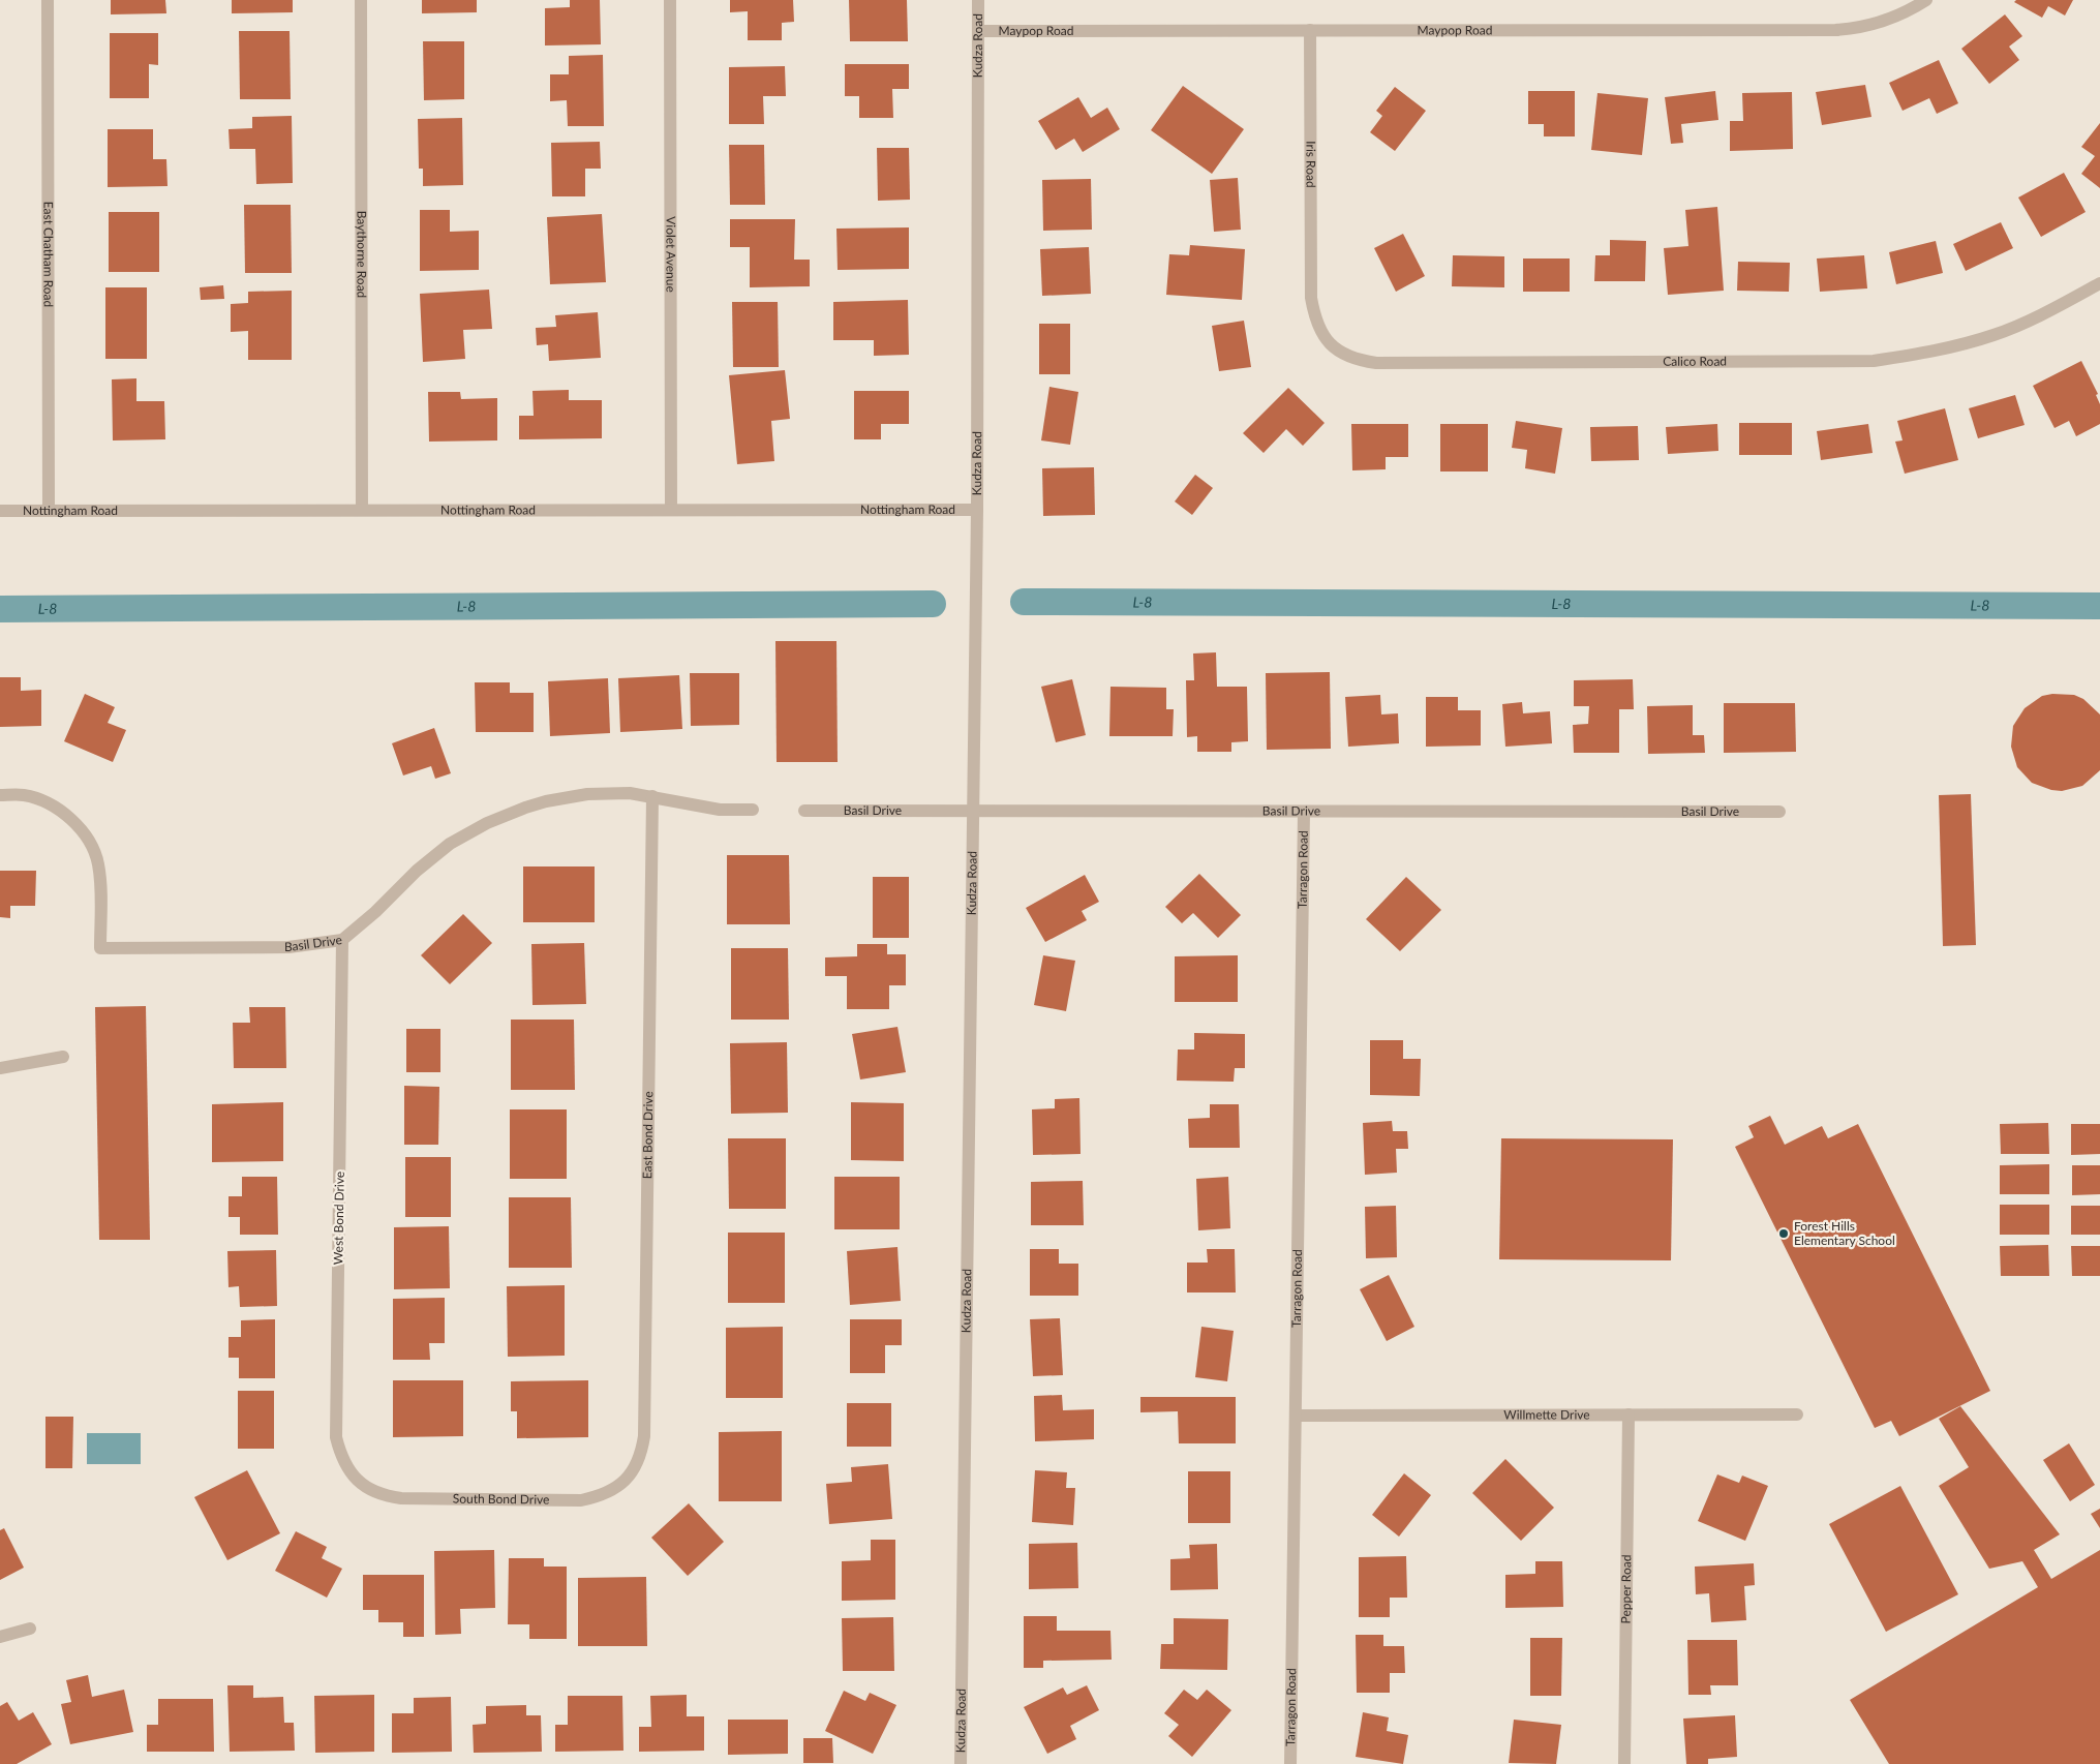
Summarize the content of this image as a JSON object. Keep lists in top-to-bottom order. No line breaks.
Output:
{"streets":{"street":["Maypop Road","Kudza Road","Iris Road","Violet Avenue","East Chatham Road","Baythorne Road","Calico Road","Nottingham Road","Basil Drive","Tarragon Road","East Bond Drive","West Bond Drive","Willmette Drive","South Bond Drive","Pepper Road"]},"crossings":[["Maypop Road","Kudza Road"],["Maypop Road","Iris Road"],["Kudza Road","Nottingham Road"],["Kudza Road","Basil Drive"],["Iris Road","Calico Road"],["Violet Avenue","Nottingham Road"],["East Chatham Road","Nottingham Road"],["Baythorne Road","Nottingham Road"],["Basil Drive","Tarragon Road"],["Basil Drive","East Bond Drive"],["Basil Drive","West Bond Drive"],["Tarragon Road","Willmette Drive"],["East Bond Drive","South Bond Drive"],["West Bond Drive","South Bond Drive"],["Willmette Drive","Pepper Road"]],"water":["L-8"],"places":["Forest Hills Elementary School"]}
